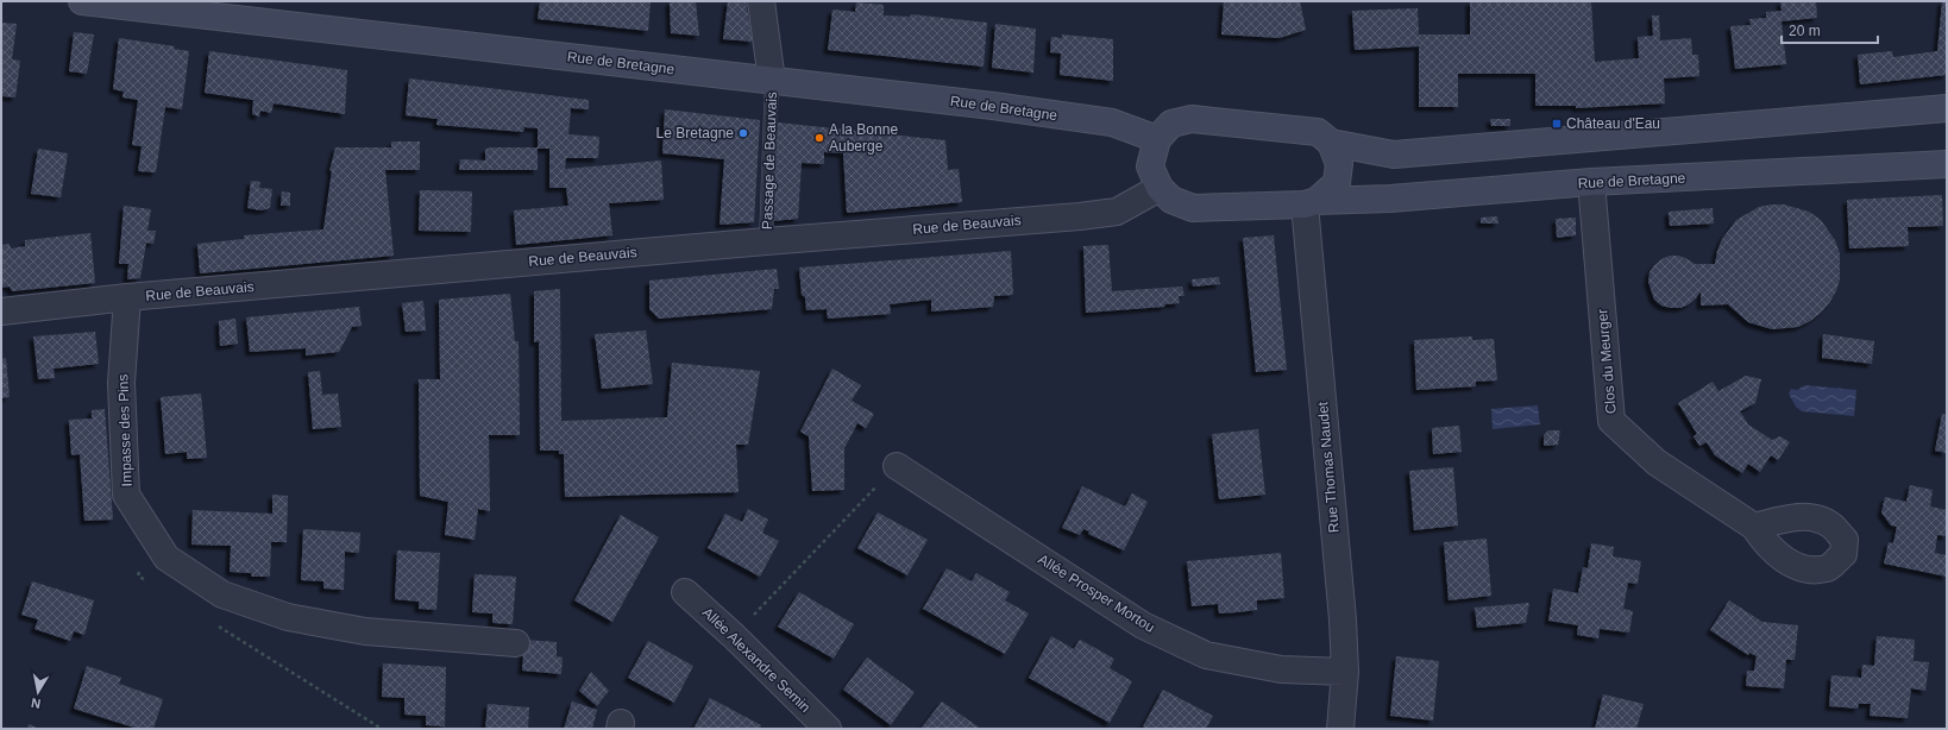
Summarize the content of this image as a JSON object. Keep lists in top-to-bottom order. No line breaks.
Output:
{"streets":{"main road":["Rue de Bretagne"],"street":["Rue de Beauvais","Clos du Meurger","Impasse des Pins","Rue Thomas Naudet","Allée Prosper Mortou","Allée Alexandre Semin"],"lane":["Passage de Beauvais"]},"crossings":[["Rue de Bretagne","Passage de Beauvais"],["Rue de Bretagne","Rue de Beauvais"],["Rue de Bretagne","Clos du Meurger"],["Rue de Bretagne","Rue Thomas Naudet"],["Passage de Beauvais","Rue de Beauvais"],["Rue de Beauvais","Impasse des Pins"],["Rue Thomas Naudet","Allée Prosper Mortou"]],"places":{"transit":["Château d'Eau"],"other":["Le Bretagne","A la Bonne Auberge"]},"scale_bar":"20 m","north":"bottom"}
